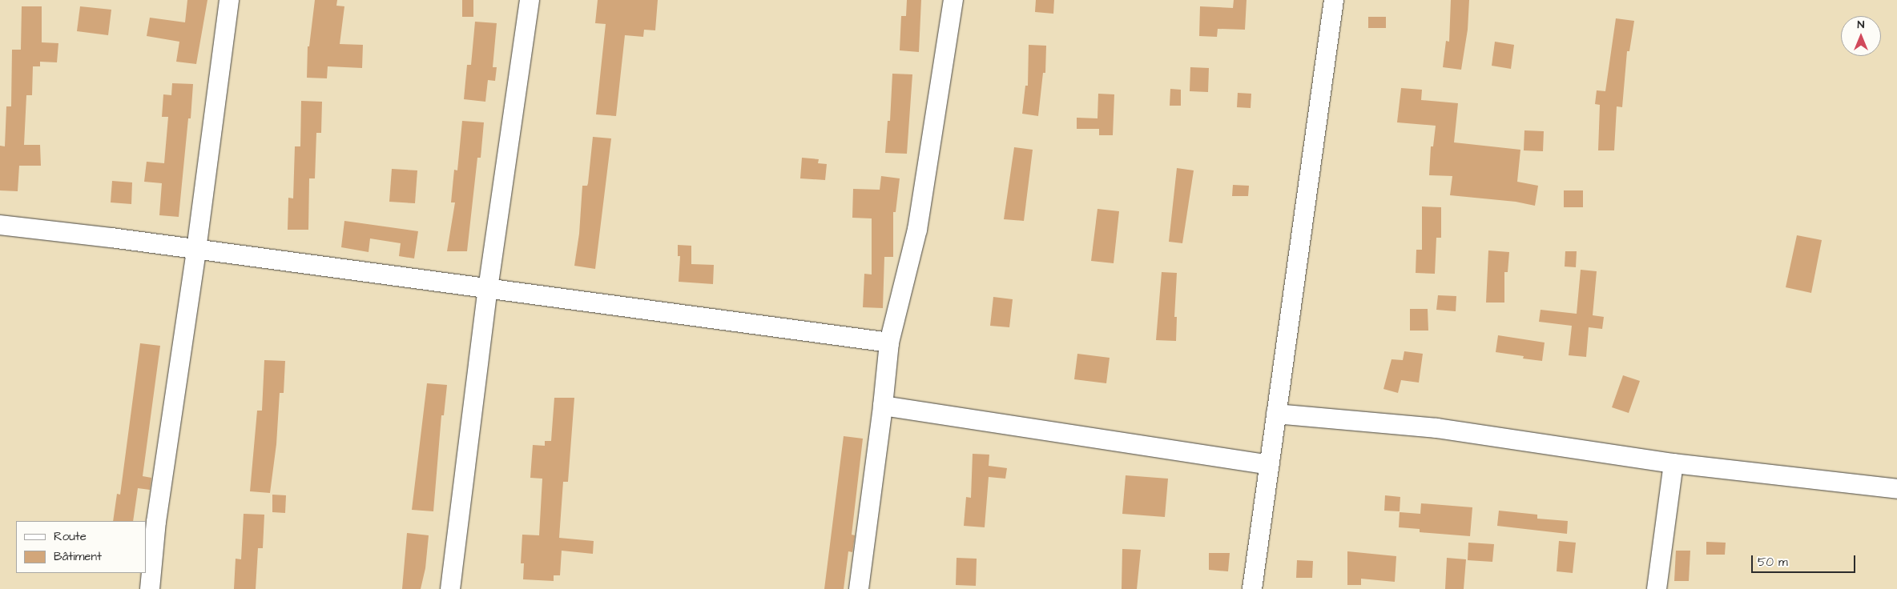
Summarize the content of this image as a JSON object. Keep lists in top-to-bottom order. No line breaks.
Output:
{"legend":["Route","Bâtiment"],"scale_bar":"50 m","north":"top"}
